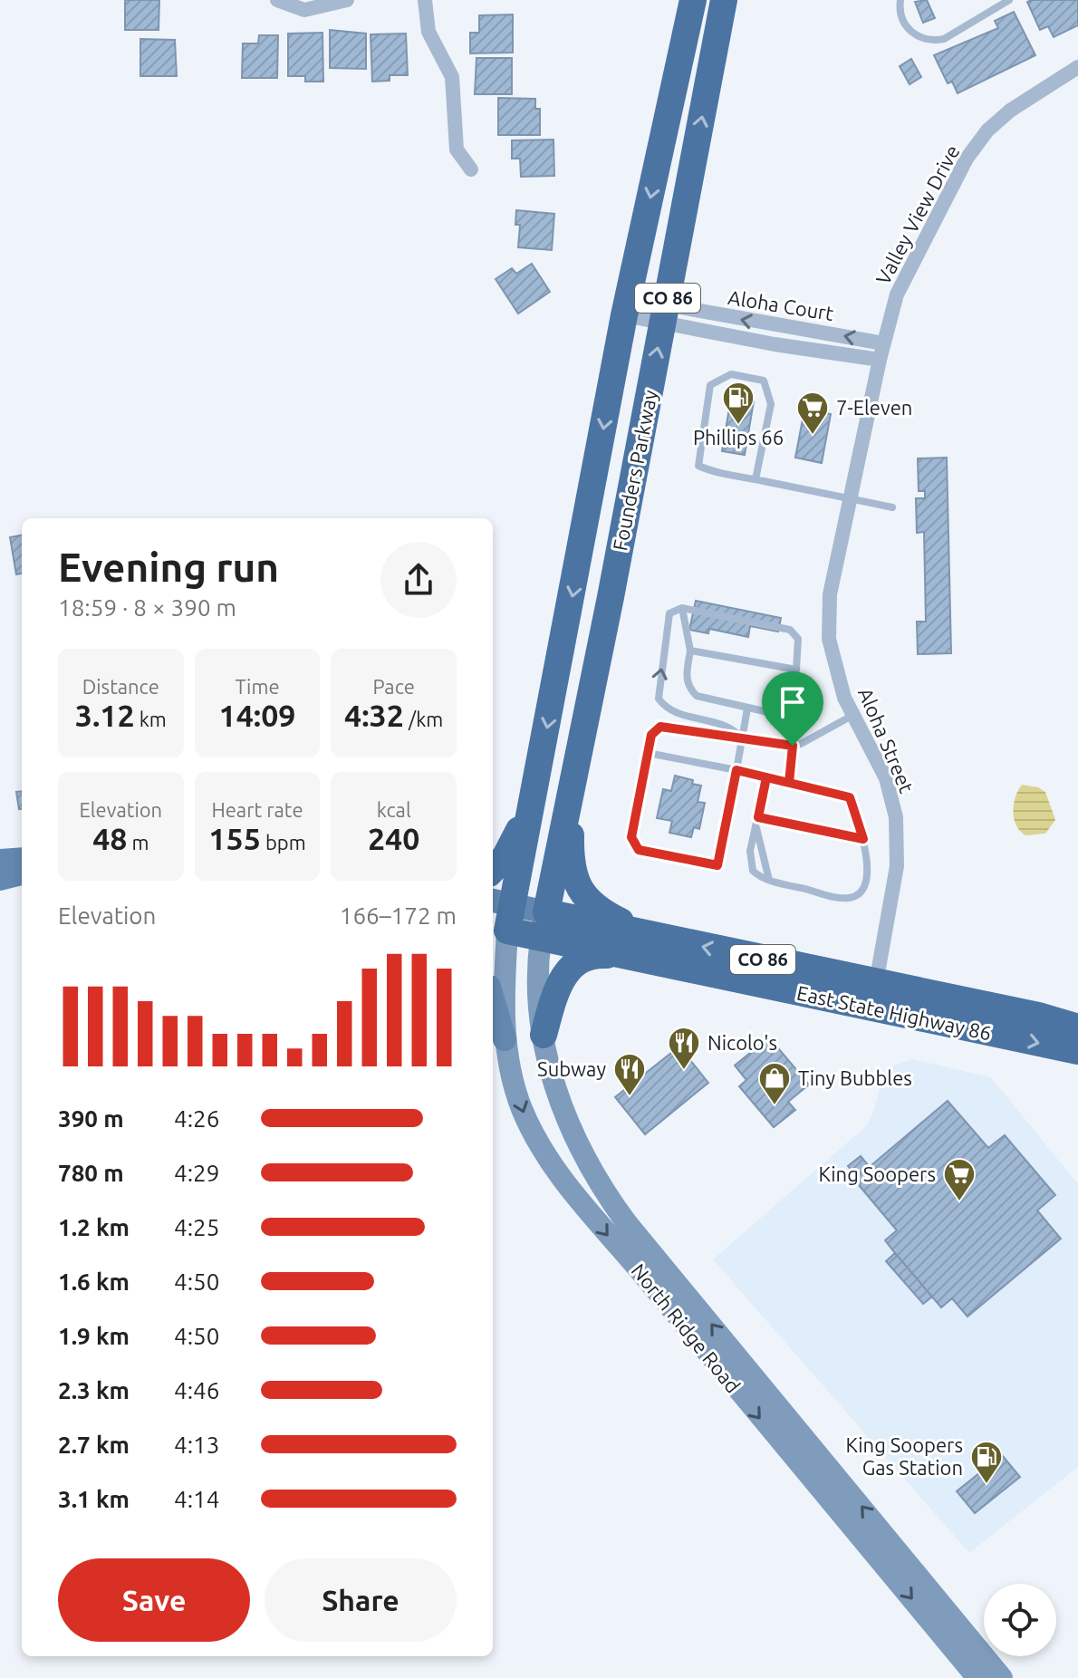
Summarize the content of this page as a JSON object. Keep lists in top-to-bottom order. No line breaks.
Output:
{"streets":{"highway":["CO 86","Founders Parkway","East State Highway 86"],"main road":["North Ridge Road"],"street":["Valley View Drive","Aloha Court","Aloha Street"]},"crossings":[["Valley View Drive","Aloha Court"],["Valley View Drive","Aloha Street"],["CO 86","Founders Parkway"],["CO 86","East State Highway 86"],["Aloha Court","Founders Parkway"],["Aloha Court","Aloha Street"],["Founders Parkway","East State Highway 86"],["Founders Parkway","North Ridge Road"],["Aloha Street","East State Highway 86"],["East State Highway 86","North Ridge Road"]],"places":{"fuel station":["Phillips 66","King Soopers Gas Station"],"supermarket":["7-Eleven","King Soopers"],"restaurant":["Nicolo's","Subway"],"shop":["Tiny Bubbles"]},"page":{"heading":["Evening run","18:59 · 8 × 390 m"],"stats":[["Distance","3.12 km"],["Time","14:09"],["Pace","4:32 /km"],["Elevation","48 m"],["Heart rate","155 bpm"],["kcal","240"]],"chart":["Elevation","166–172 m"],"list":[{"name":"390 m","note":"4:26"},{"name":"780 m","note":"4:29"},{"name":"1.2 km","note":"4:25"},{"name":"1.6 km","note":"4:50"},{"name":"1.9 km","note":"4:50"},{"name":"2.3 km","note":"4:46"},{"name":"2.7 km","note":"4:13"},{"name":"3.1 km","note":"4:14"}],"buttons":["Save","Share"]}}
